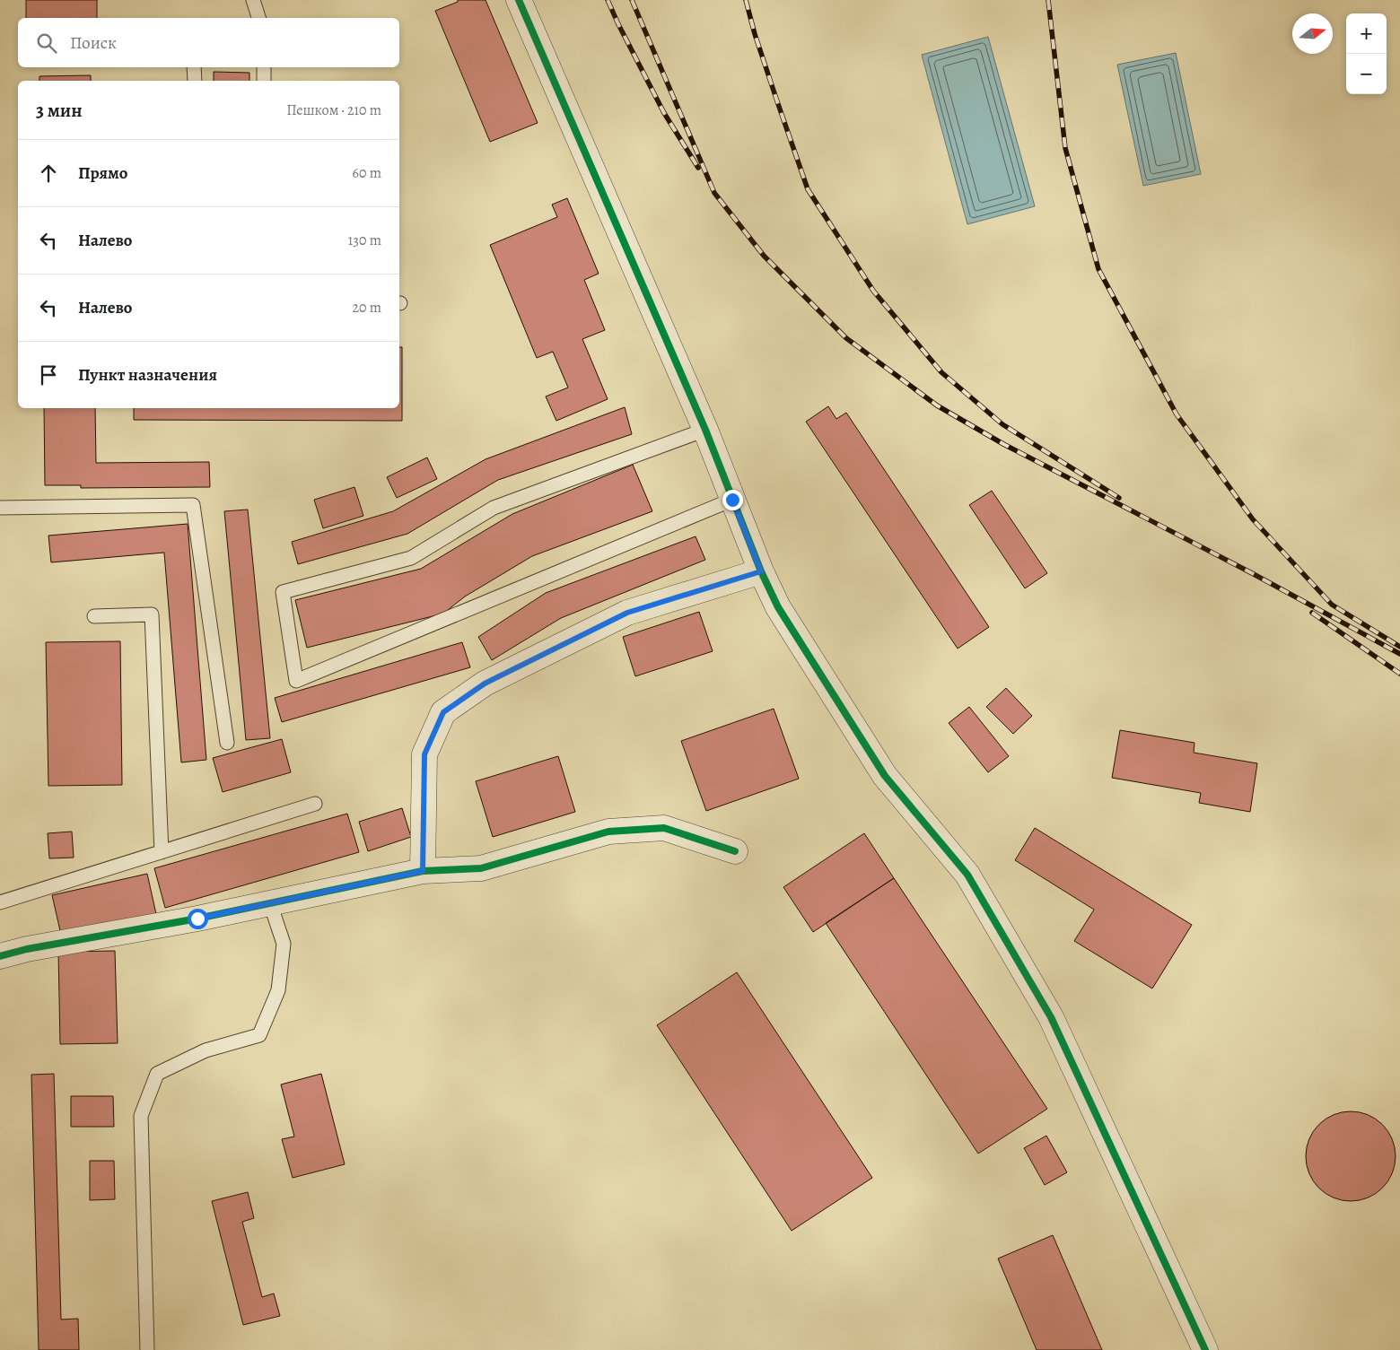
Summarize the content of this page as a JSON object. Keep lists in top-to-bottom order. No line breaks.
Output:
{"north":"right","page":{"map_buttons":["+","−"],"search":"Поиск","heading":["3 мин","Пешком · 210 m"],"list":[["Прямо","60 m"],["Налево","130 m"],["Налево","20 m"],"Пункт назначения"]}}
